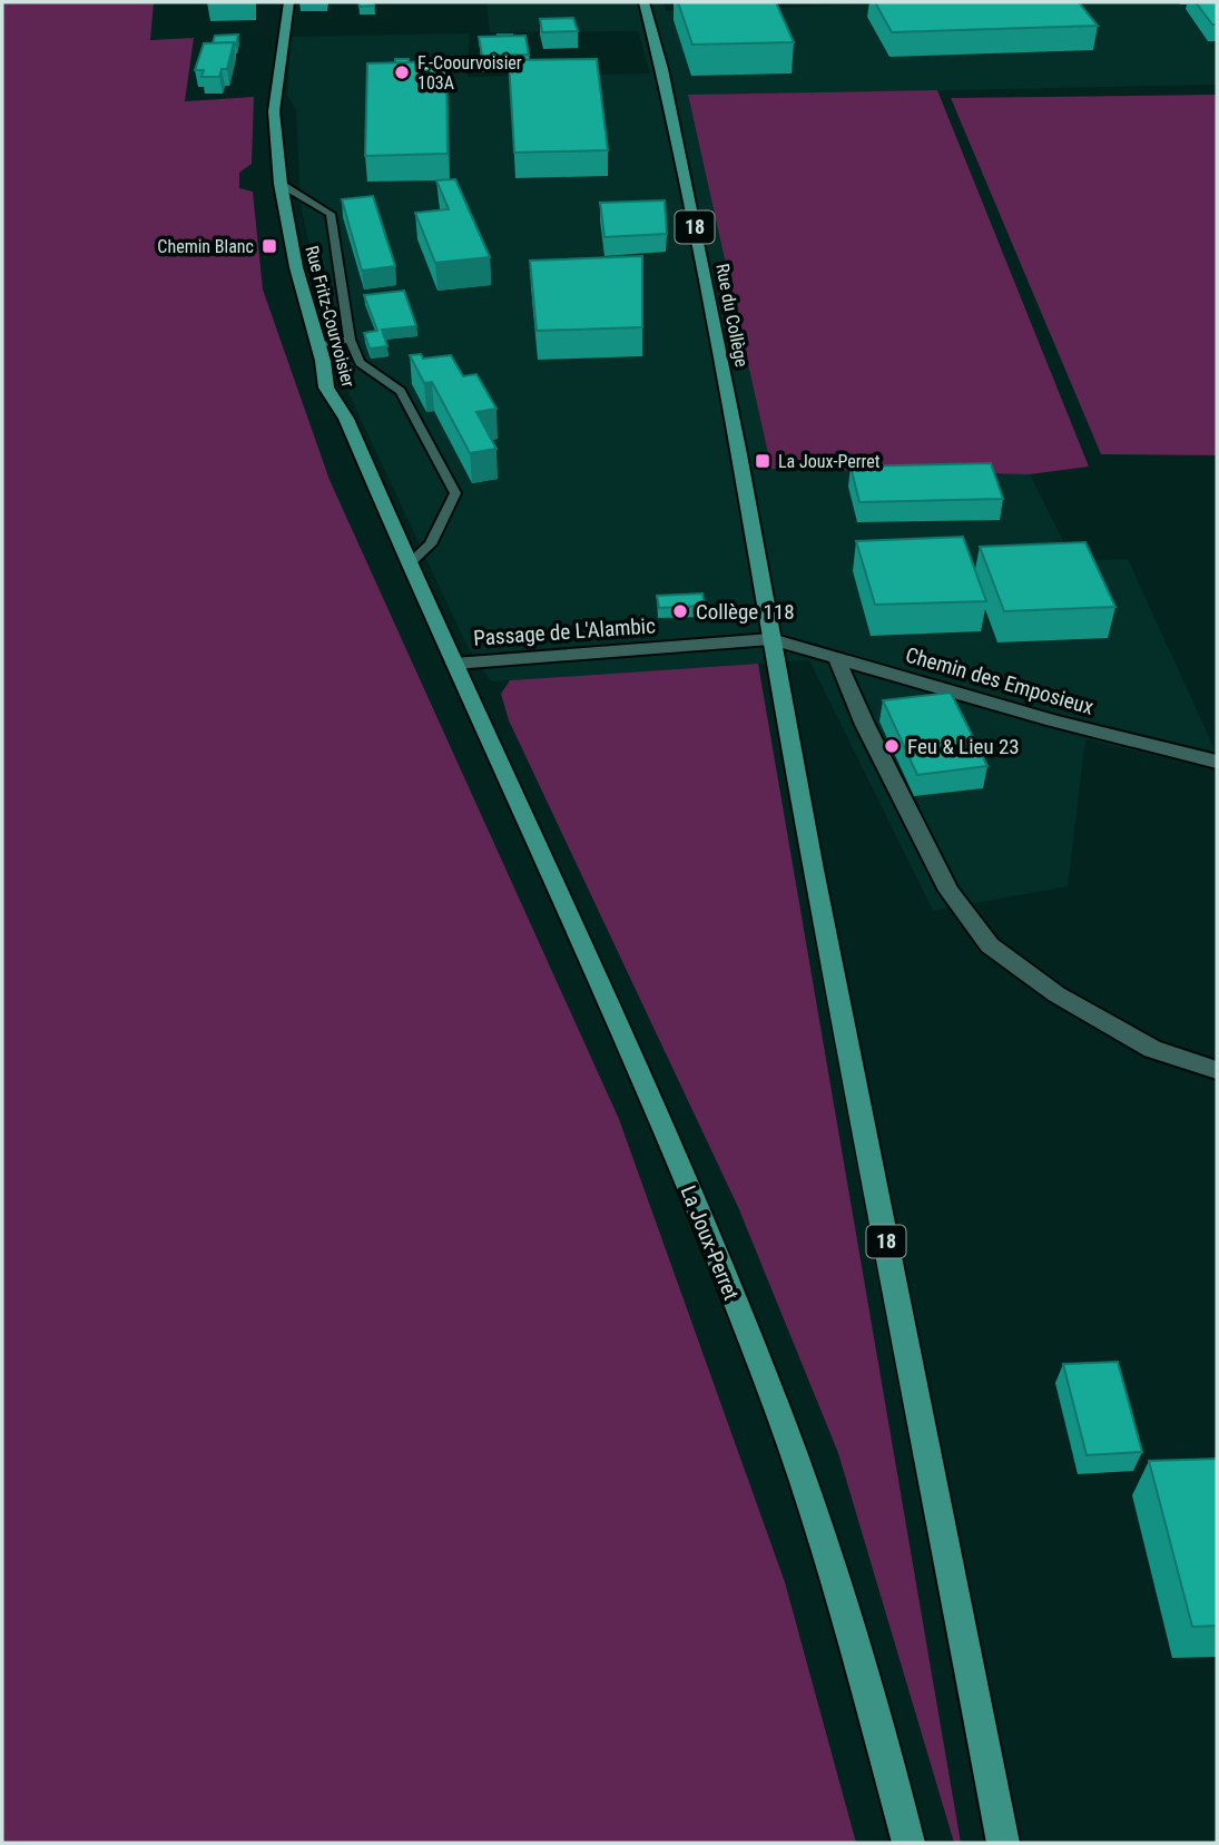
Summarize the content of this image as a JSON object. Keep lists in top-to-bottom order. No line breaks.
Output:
{"streets":{"main road":["18","Rue du Collège","Rue Fritz-Courvoisier","La Joux-Perret"],"street":["Passage de L'Alambic","Chemin des Emposieux"]},"crossings":[["18","Rue du Collège"],["18","Passage de L'Alambic"],["18","Chemin des Emposieux"],["Rue du Collège","Passage de L'Alambic"],["Rue du Collège","Chemin des Emposieux"],["Rue Fritz-Courvoisier","Passage de L'Alambic"],["Rue Fritz-Courvoisier","La Joux-Perret"],["Passage de L'Alambic","Chemin des Emposieux"],["Passage de L'Alambic","La Joux-Perret"]],"places":{"other":["F.-Coourvoisier 103A","Collège 118","Feu & Lieu 23"],"transit":["Chemin Blanc","La Joux-Perret"]}}
